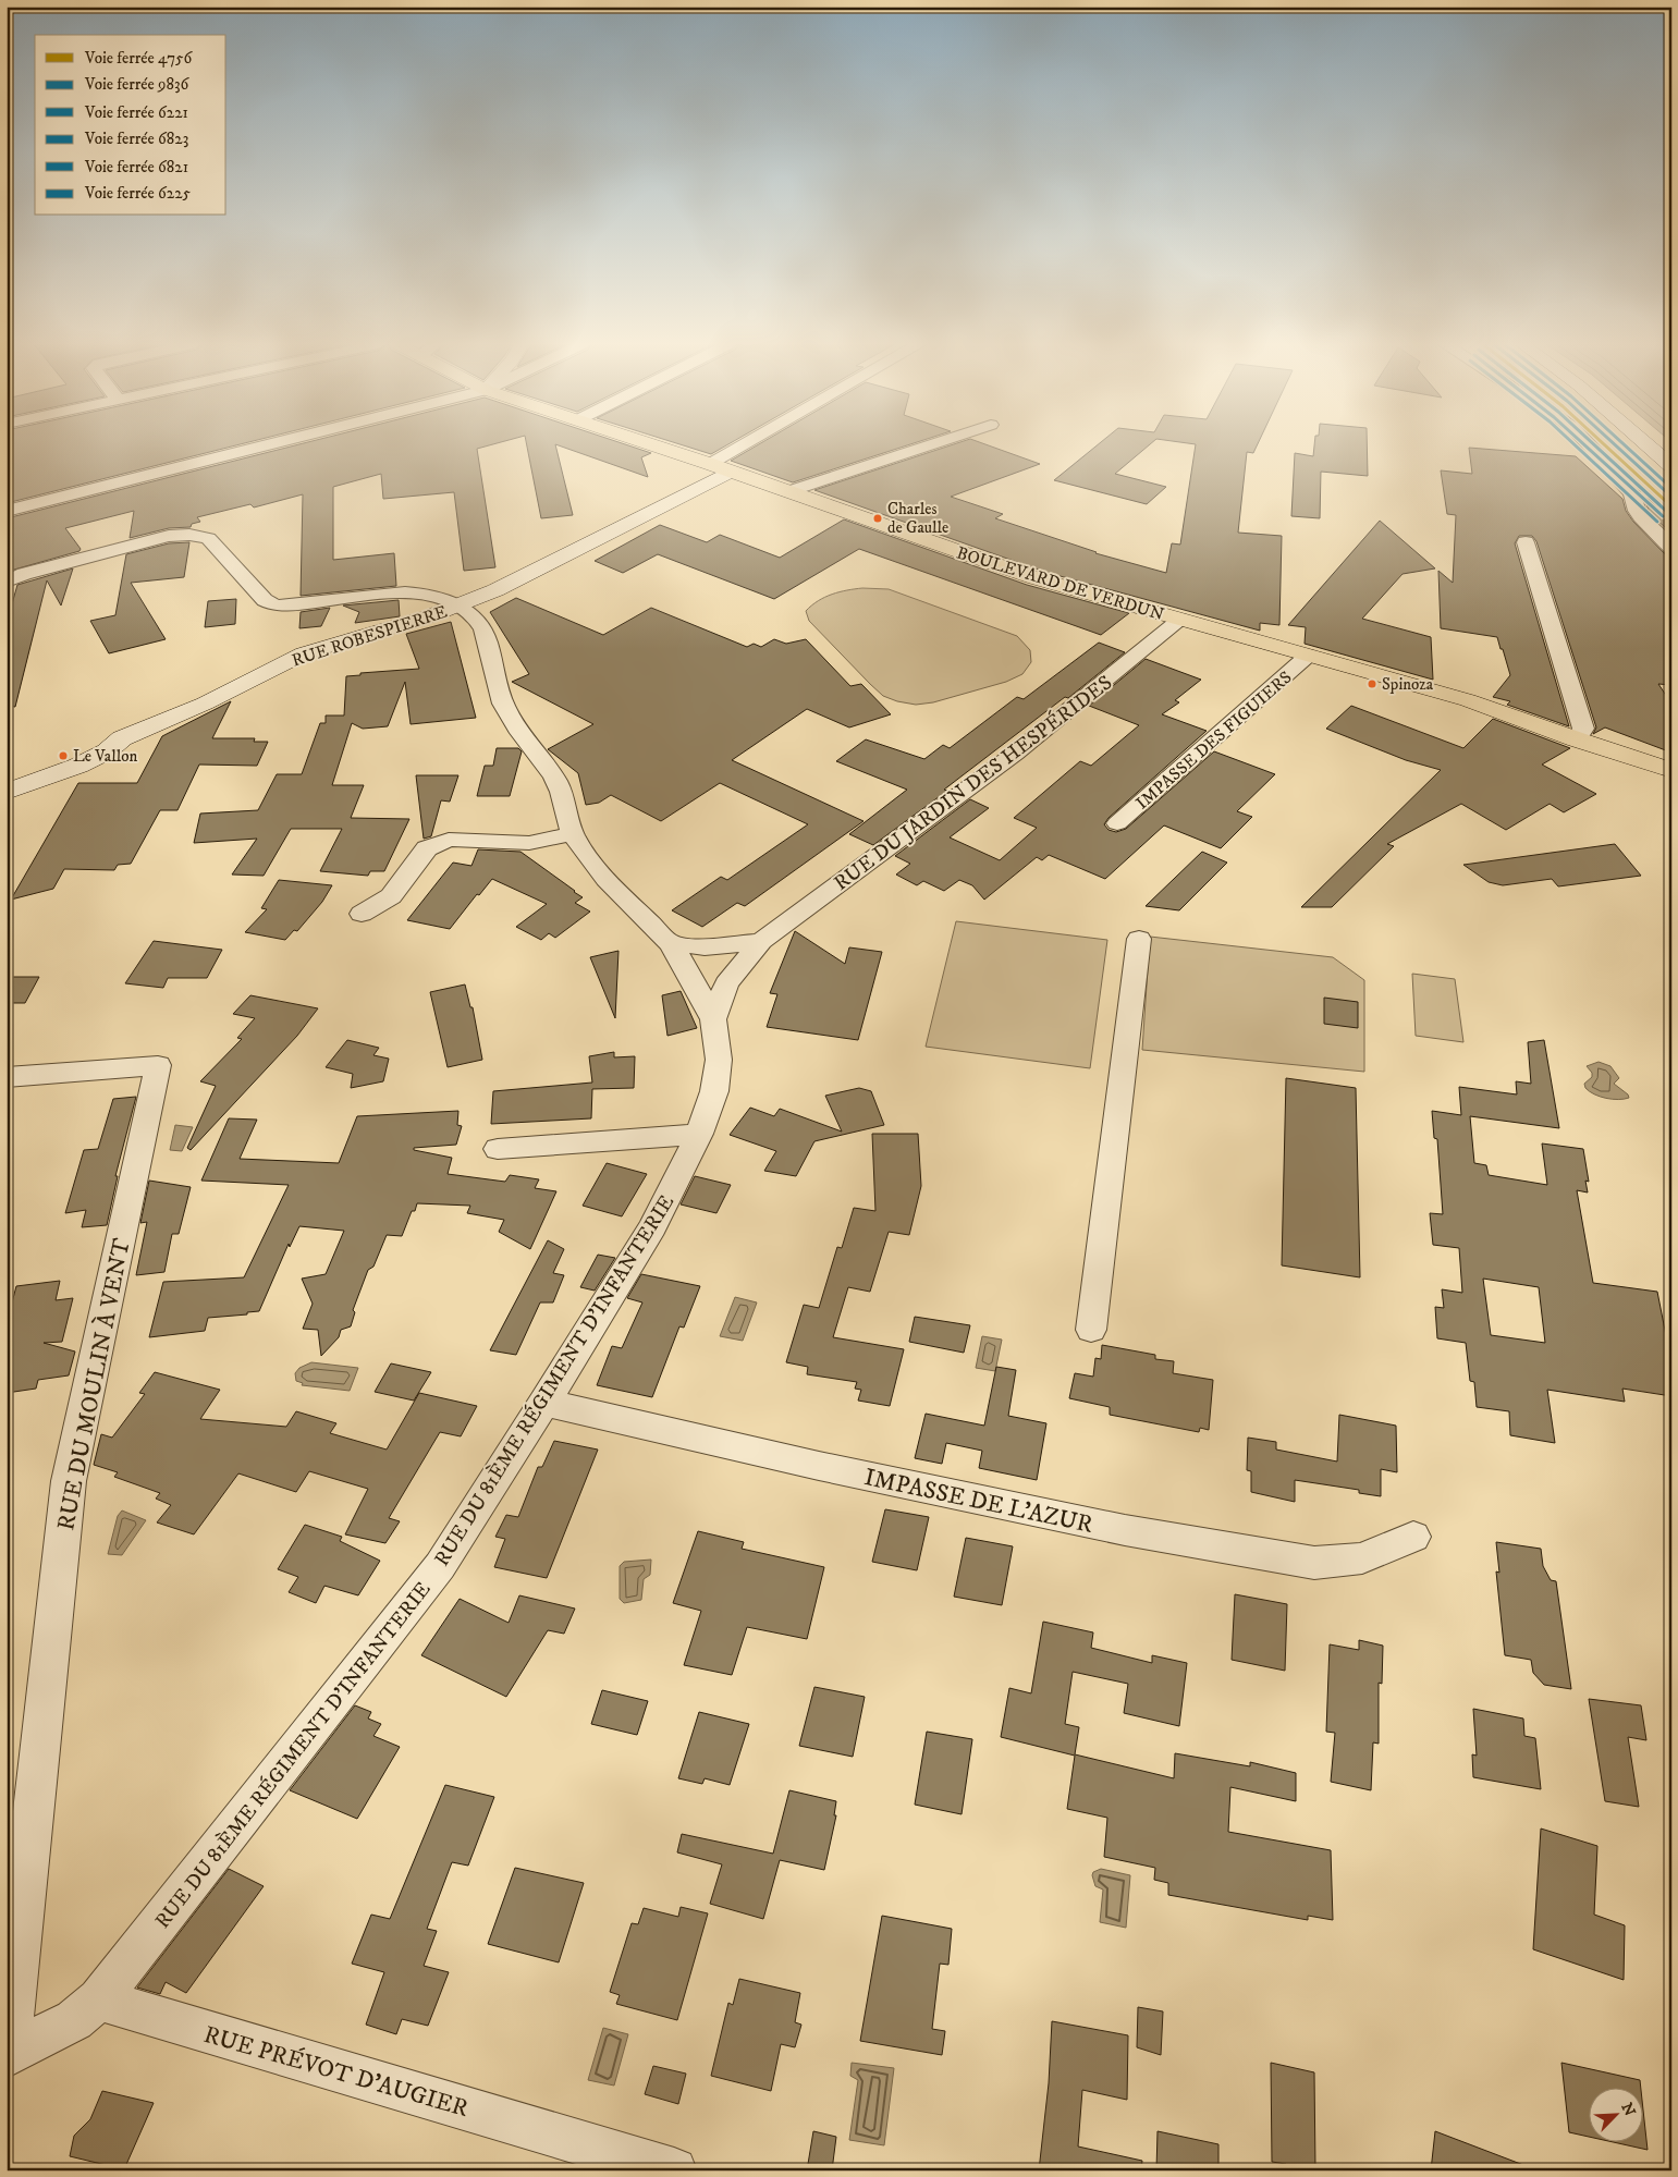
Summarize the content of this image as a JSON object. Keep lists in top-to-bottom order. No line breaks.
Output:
{"streets":{"main road":["BOULEVARD DE VERDUN"],"street":["RUE ROBESPIERRE","IMPASSE DES FIGUIERS","RUE DU JARDIN DES HESPÉRIDES","RUE DU 81ÈME RÉGIMENT D'INFANTERIE","RUE DU MOULIN À VENT","IMPASSE DE L'AZUR","RUE PRÉVOT D'AUGIER"]},"crossings":[["BOULEVARD DE VERDUN","RUE ROBESPIERRE"],["BOULEVARD DE VERDUN","IMPASSE DES FIGUIERS"],["BOULEVARD DE VERDUN","RUE DU JARDIN DES HESPÉRIDES"],["RUE ROBESPIERRE","RUE DU 81ÈME RÉGIMENT D'INFANTERIE"],["RUE DU JARDIN DES HESPÉRIDES","RUE DU 81ÈME RÉGIMENT D'INFANTERIE"],["RUE DU 81ÈME RÉGIMENT D'INFANTERIE","IMPASSE DE L'AZUR"],["RUE DU 81ÈME RÉGIMENT D'INFANTERIE","RUE PRÉVOT D'AUGIER"]],"places":["Charles de Gaulle","Spinoza","Le Vallon"],"lines":["rail line 4756","rail line 9836","rail line 6221","rail line 6823","rail line 6821","rail line 6225"],"legend":["Voie ferrée 4756","Voie ferrée 9836","Voie ferrée 6221","Voie ferrée 6823","Voie ferrée 6821","Voie ferrée 6225"],"north":"top right"}
